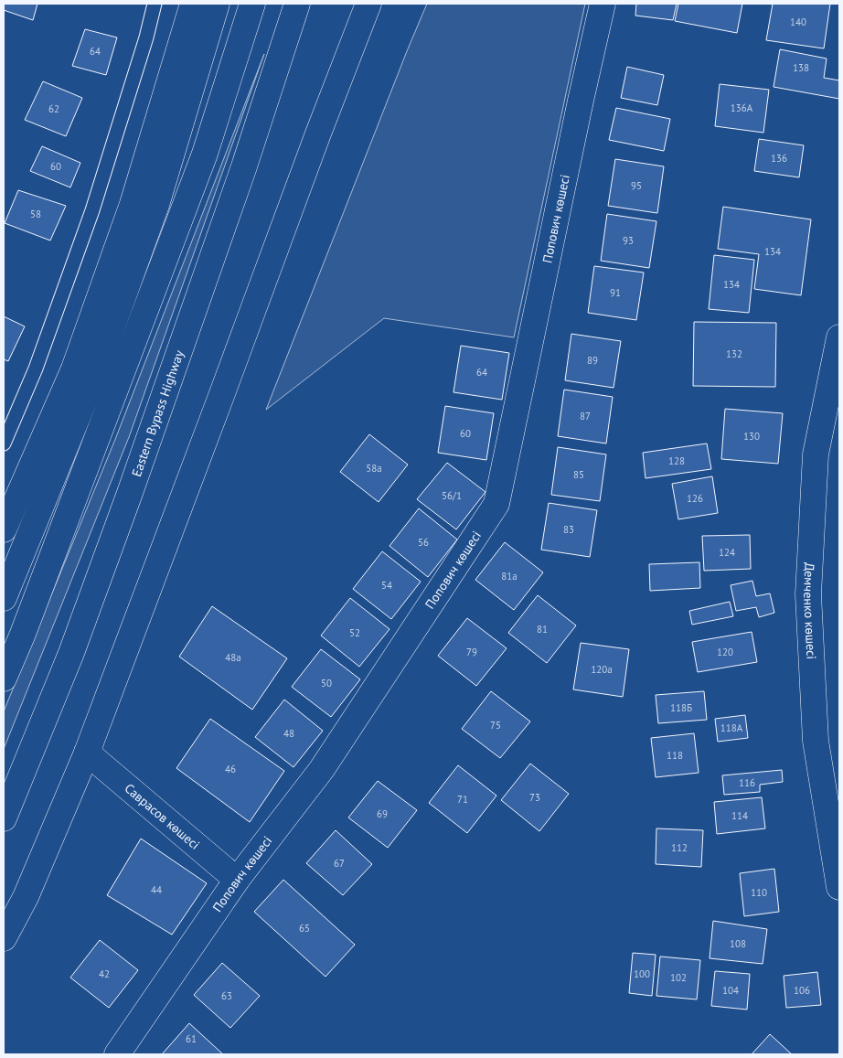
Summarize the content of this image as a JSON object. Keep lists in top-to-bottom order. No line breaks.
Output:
{"streets":{"main road":["Попович көшесі","Eastern Bypass Highway","Демченко көшесі","Саврасов көшесі"]},"crossings":[["Попович көшесі","Саврасов көшесі"]],"house_numbers":["140","64","138","136А","62","136","60","95","58","93","134","134","91","132","89","64","87","60","130","128","58а","85","56/1","126","83","56","124","81а","54","81","52","79","120","48а","120а","50","118Б","75","118А","48","118","46","116","73","71","69","114","112","67","44","110","65","108","42","100","102","104","106","63","61"]}
